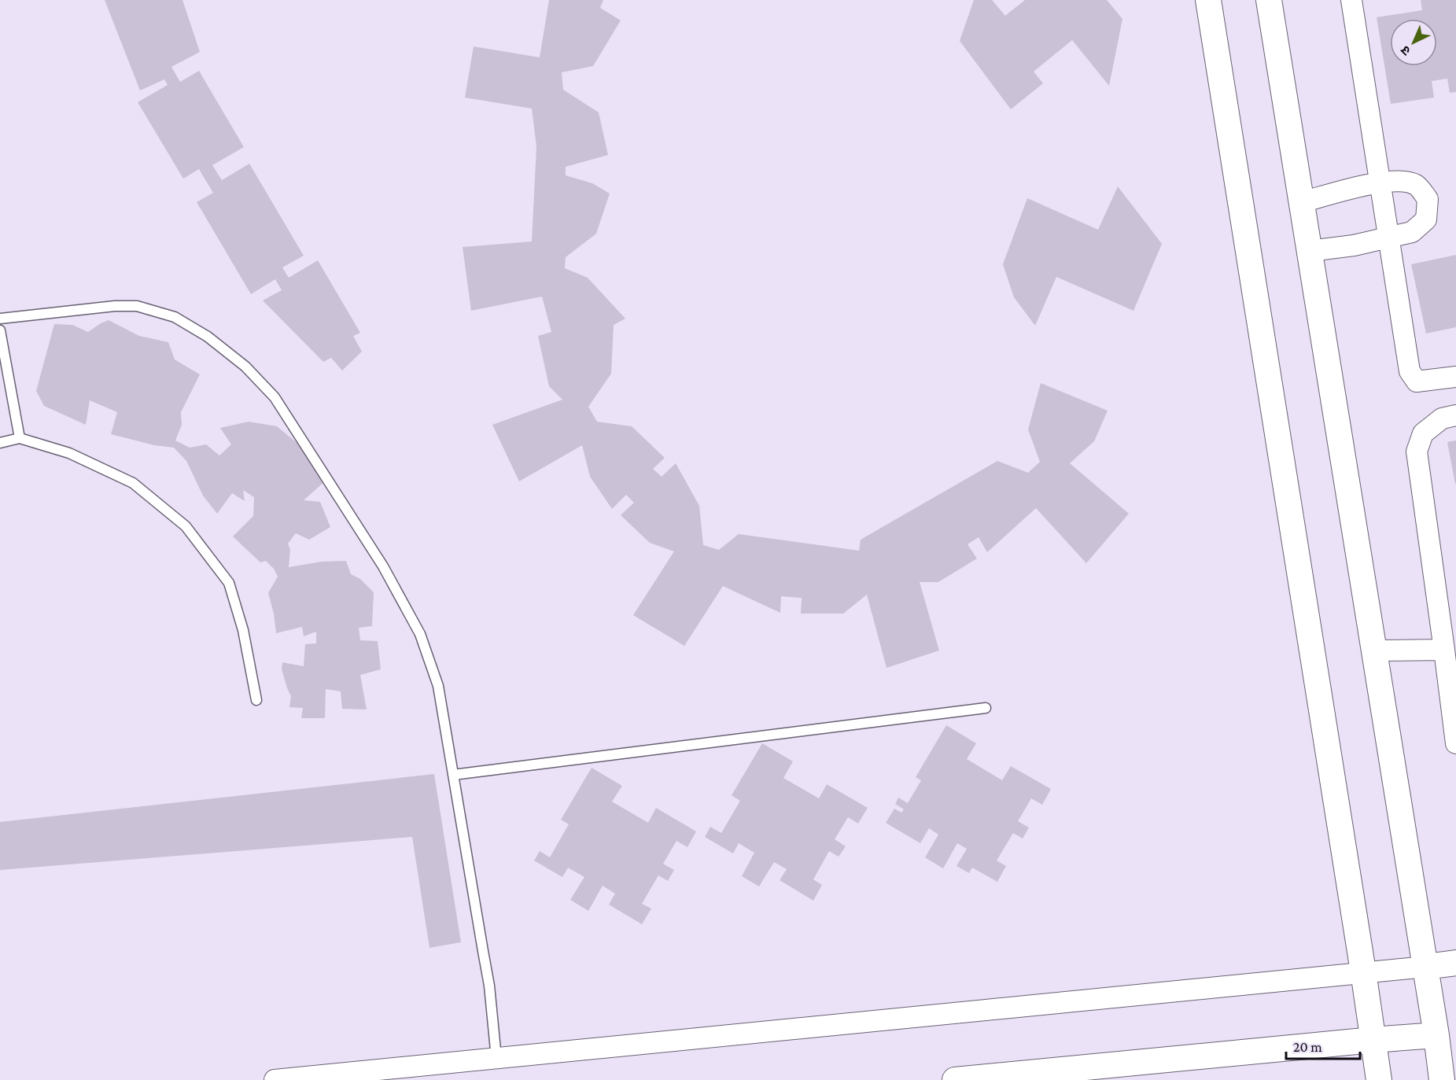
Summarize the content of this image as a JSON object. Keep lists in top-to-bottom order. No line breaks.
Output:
{"scale_bar":"20 m","north":"bottom left"}
